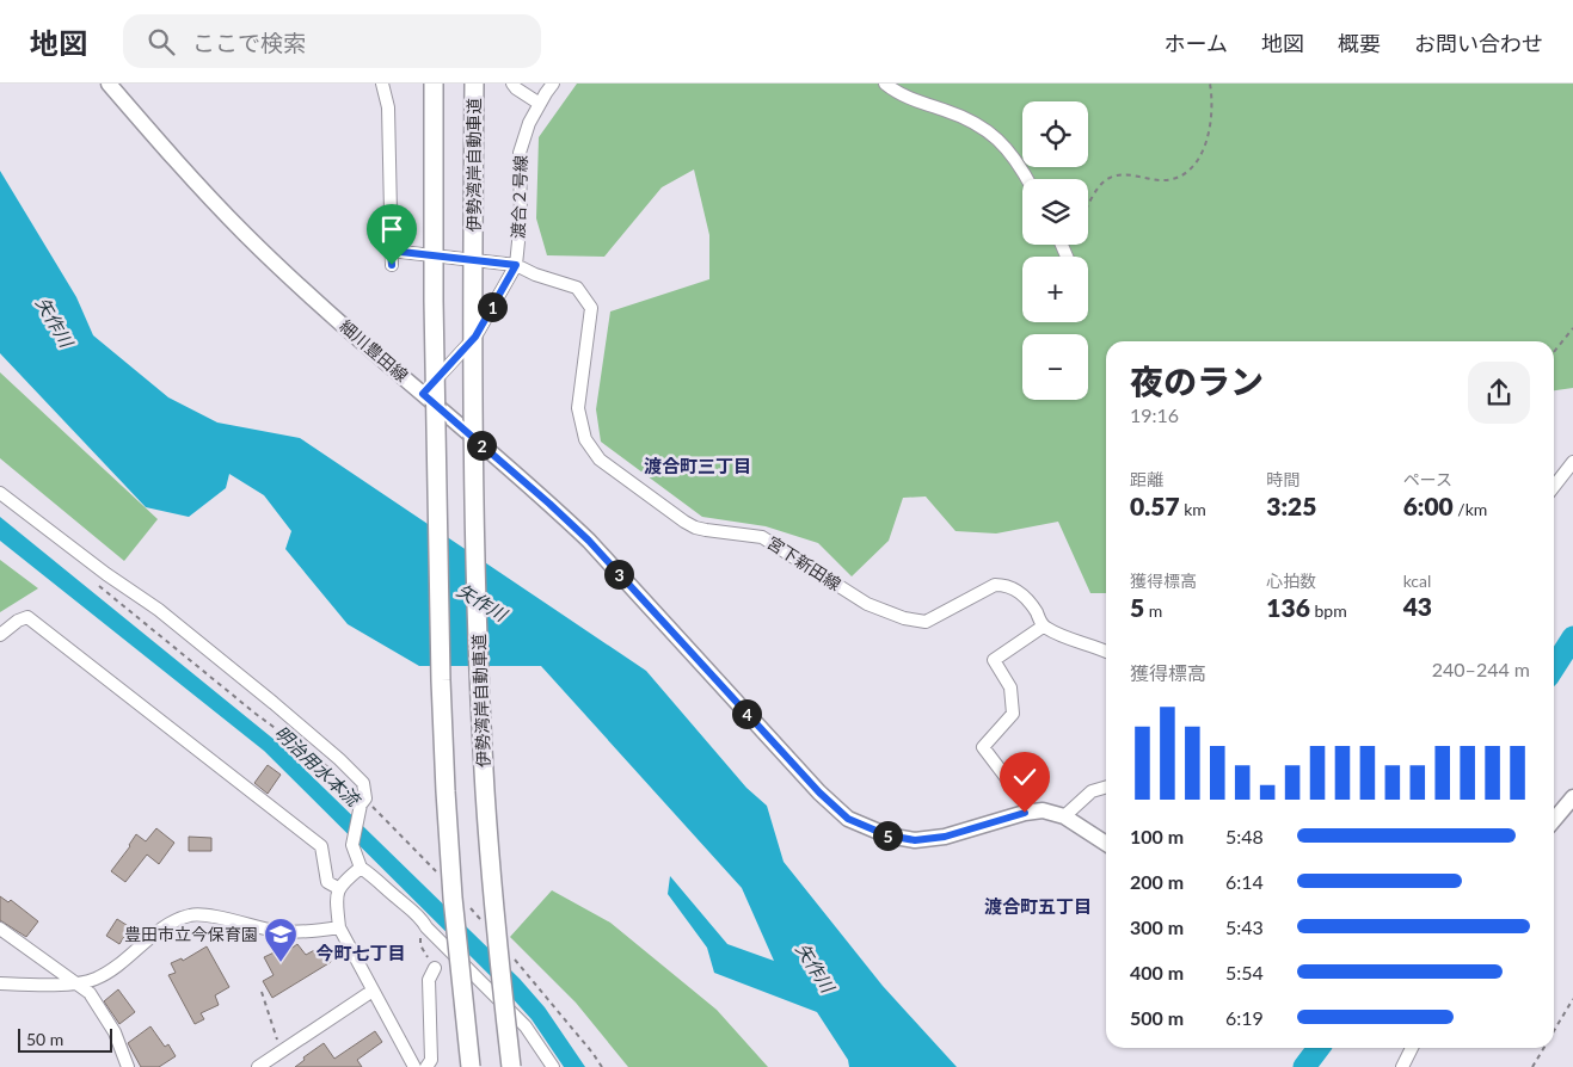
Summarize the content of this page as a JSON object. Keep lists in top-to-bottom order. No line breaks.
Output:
{"streets":{"highway":["伊勢湾岸自動車道"],"main road":["細川豊田線"],"street":["渡合２号線","宮下新田線"]},"crossings":[["渡合２号線","細川豊田線"],["渡合２号線","宮下新田線"]],"districts":["渡合町三丁目","渡合町五丁目","今町七丁目"],"water":["矢作川","明治用水本流"],"places":{"school or university":["豊田市立今保育園"]},"scale_bar":"50 m","page":{"header":"地図","search":"ここで検索","nav":["ホーム","地図","概要","お問い合わせ"],"map_buttons":["+","−"],"pins":["1","2","3","4","5"],"heading":["夜のラン","19:16"],"stats":[["距離","0.57 km"],["時間","3:25"],["ペース","6:00 /km"],["獲得標高","5 m"],["心拍数","136 bpm"],["kcal","43"]],"chart":["獲得標高","240–244 m"],"list":[{"name":"100 m","note":"5:48"},{"name":"200 m","note":"6:14"},{"name":"300 m","note":"5:43"},{"name":"400 m","note":"5:54"},{"name":"500 m","note":"6:19"}],"scale":"50 m"}}
